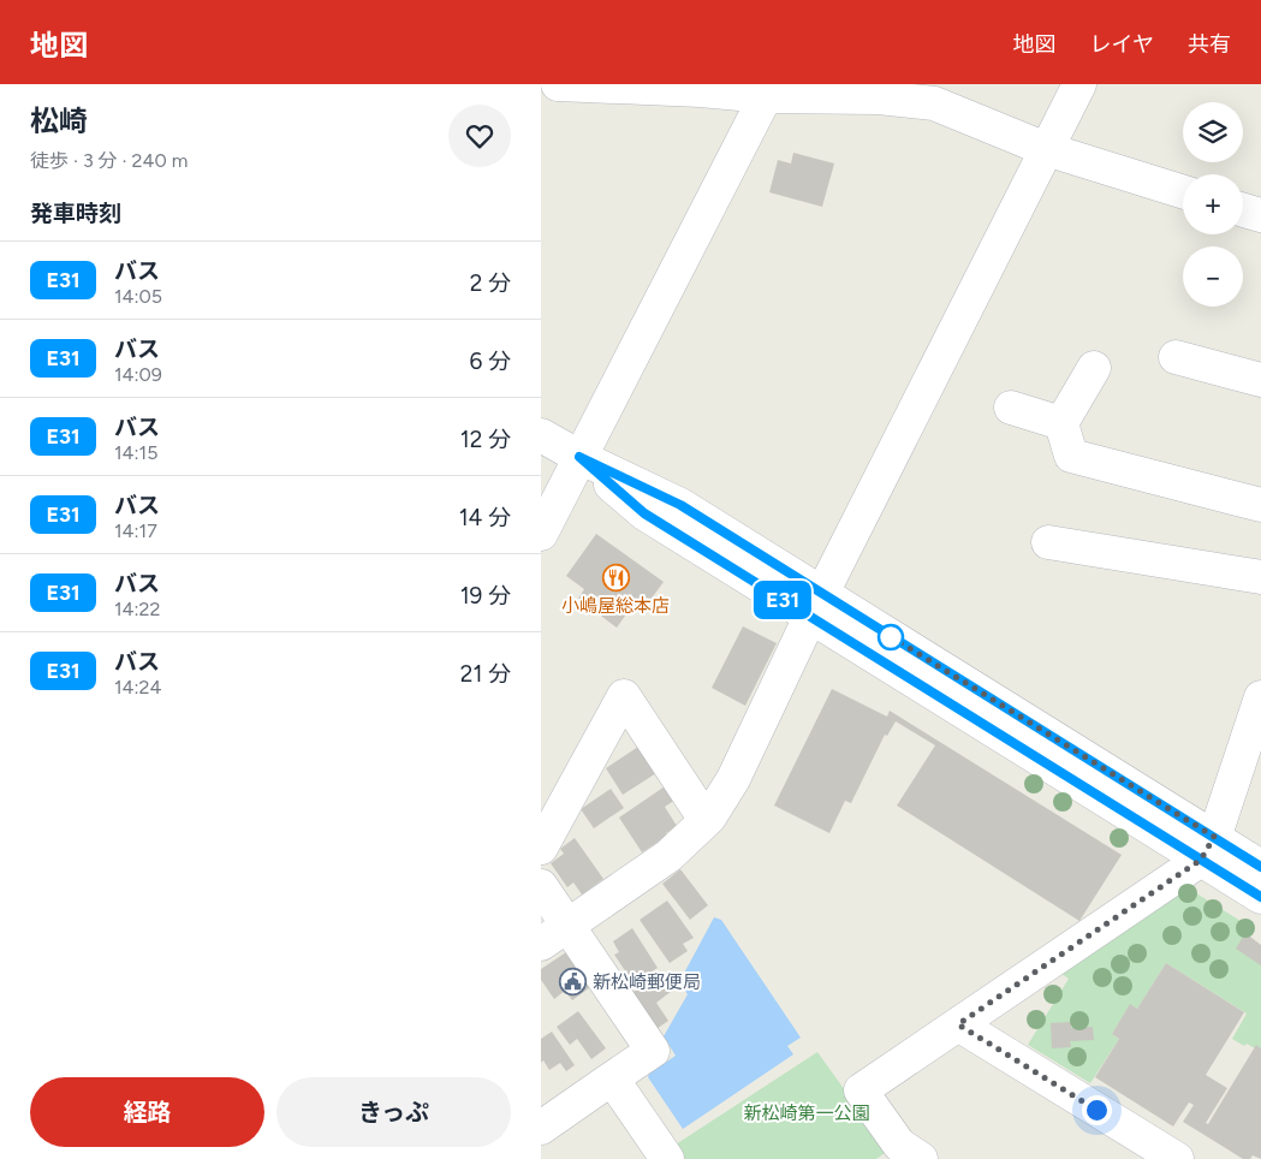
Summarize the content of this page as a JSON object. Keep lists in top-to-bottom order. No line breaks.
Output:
{"parks":["新松崎第一公園"],"places":{"restaurant":["小嶋屋総本店"],"public building":["新松崎郵便局"]},"lines":["bus line E31"],"page":{"header":"地図","nav":["地図","レイヤ","共有"],"heading":[["松崎","徒歩 · 3 分 · 240 m"],"発車時刻"],"on_map":"E31","map_buttons":["+","−"],"list":[{"mark":"E31","name":"バス","note":"14:05","value":"2 分"},{"mark":"E31","name":"バス","note":"14:09","value":"6 分"},{"mark":"E31","name":"バス","note":"14:15","value":"12 分"},{"mark":"E31","name":"バス","note":"14:17","value":"14 分"},{"mark":"E31","name":"バス","note":"14:22","value":"19 分"},{"mark":"E31","name":"バス","note":"14:24","value":"21 分"}],"buttons":["経路","きっぷ"]}}
